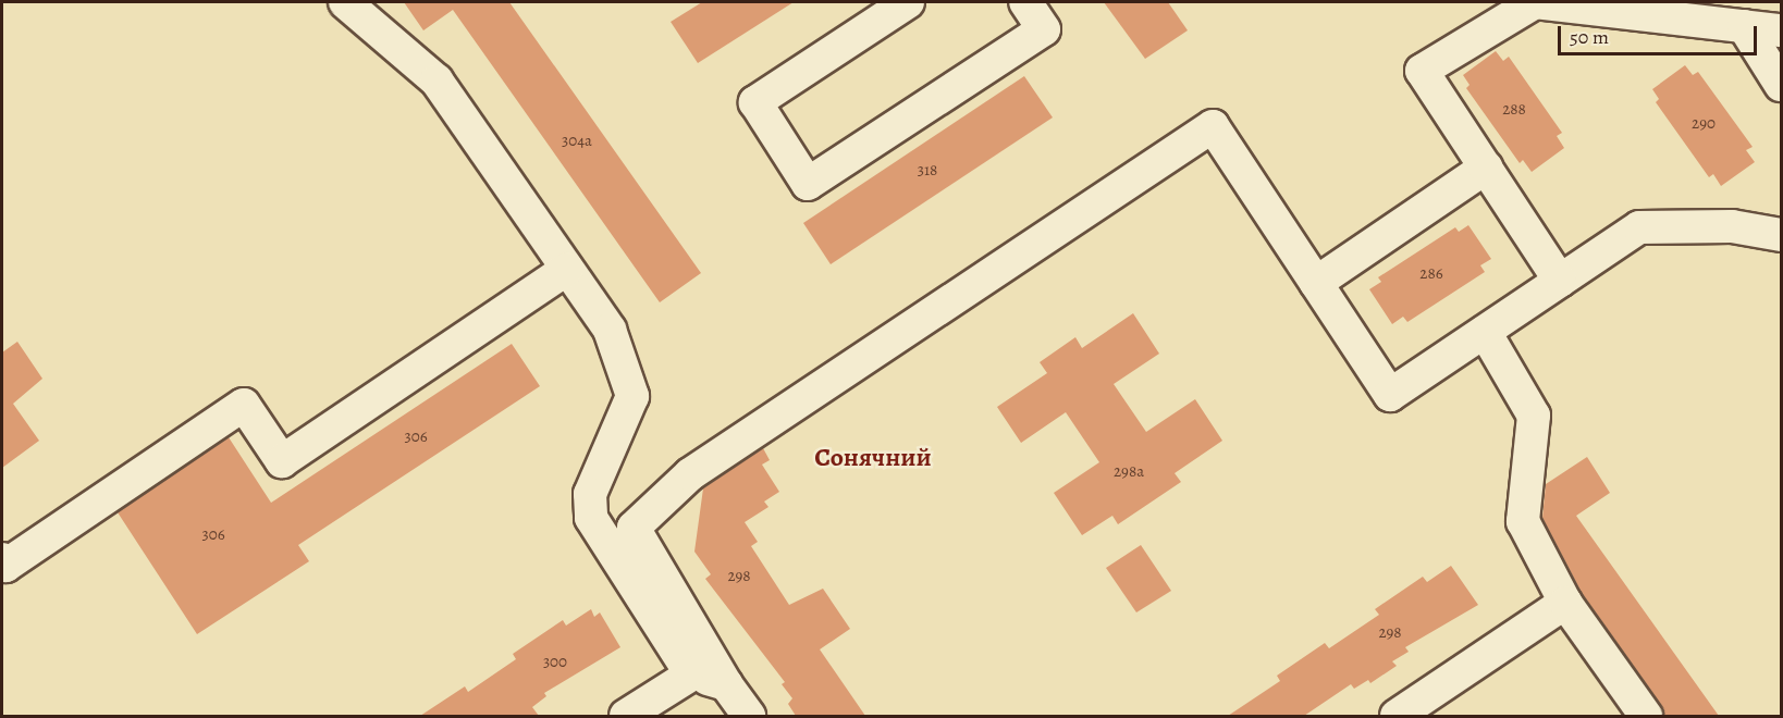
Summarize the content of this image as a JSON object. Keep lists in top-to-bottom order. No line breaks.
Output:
{"districts":["Сонячний"],"house_numbers":["288","290","304а","318","286","306","298а","306","298","298","300"],"scale_bar":"50 m"}
